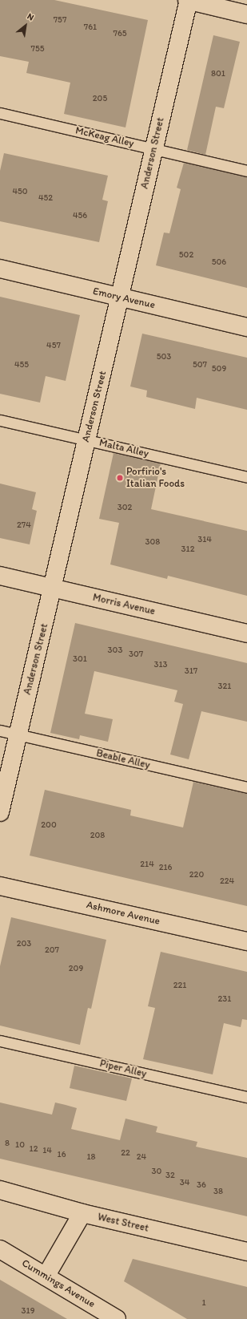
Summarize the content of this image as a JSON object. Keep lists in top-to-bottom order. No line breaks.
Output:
{"streets":{"street":["Anderson Street","Emory Avenue","Morris Avenue","Ashmore Avenue","West Street","Cummings Avenue"],"lane":["McKeag Alley","Malta Alley","Beable Alley","Piper Alley"]},"crossings":[["McKeag Alley","Anderson Street"],["Anderson Street","Emory Avenue"],["Anderson Street","Malta Alley"],["Anderson Street","Morris Avenue"],["Anderson Street","Beable Alley"]],"places":["Porfirio's Italian Foods"],"house_numbers":["757","761","765","755","801","205","450","452","456","502","506","457","503","455","507","509","302","274","314","308","312","303","307","301","313","317","321","200","208","214","216","220","224","203","207","209","221","231","8","10","12","14","22","16","18","24","30","32","34","36","38","1","319"],"north":"top right"}
